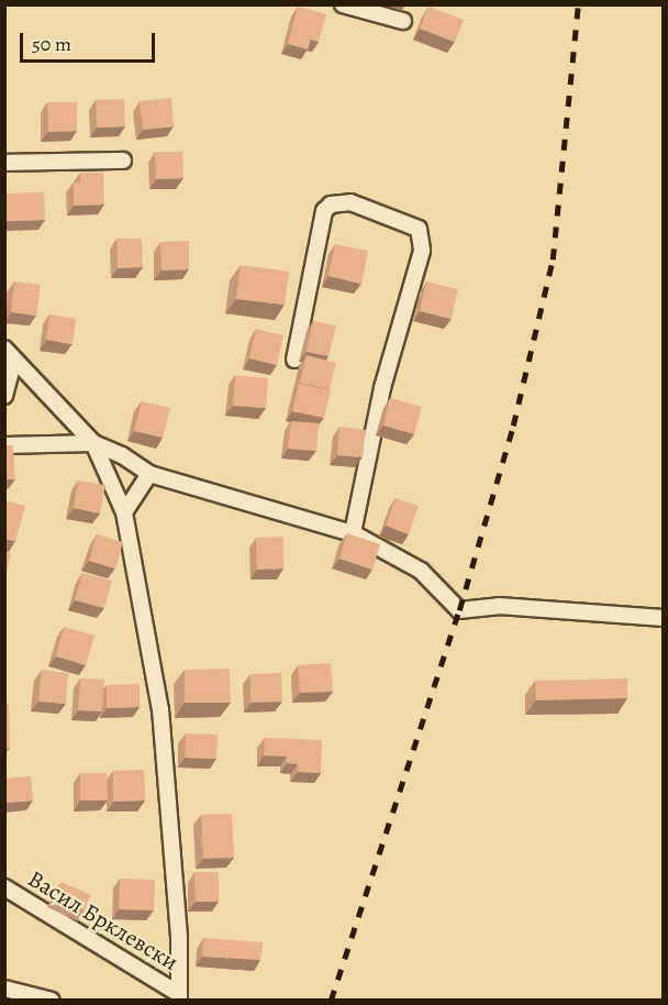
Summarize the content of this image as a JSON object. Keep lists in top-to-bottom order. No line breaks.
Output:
{"streets":{"street":["Васил Брклевски"]},"scale_bar":"50 m"}
